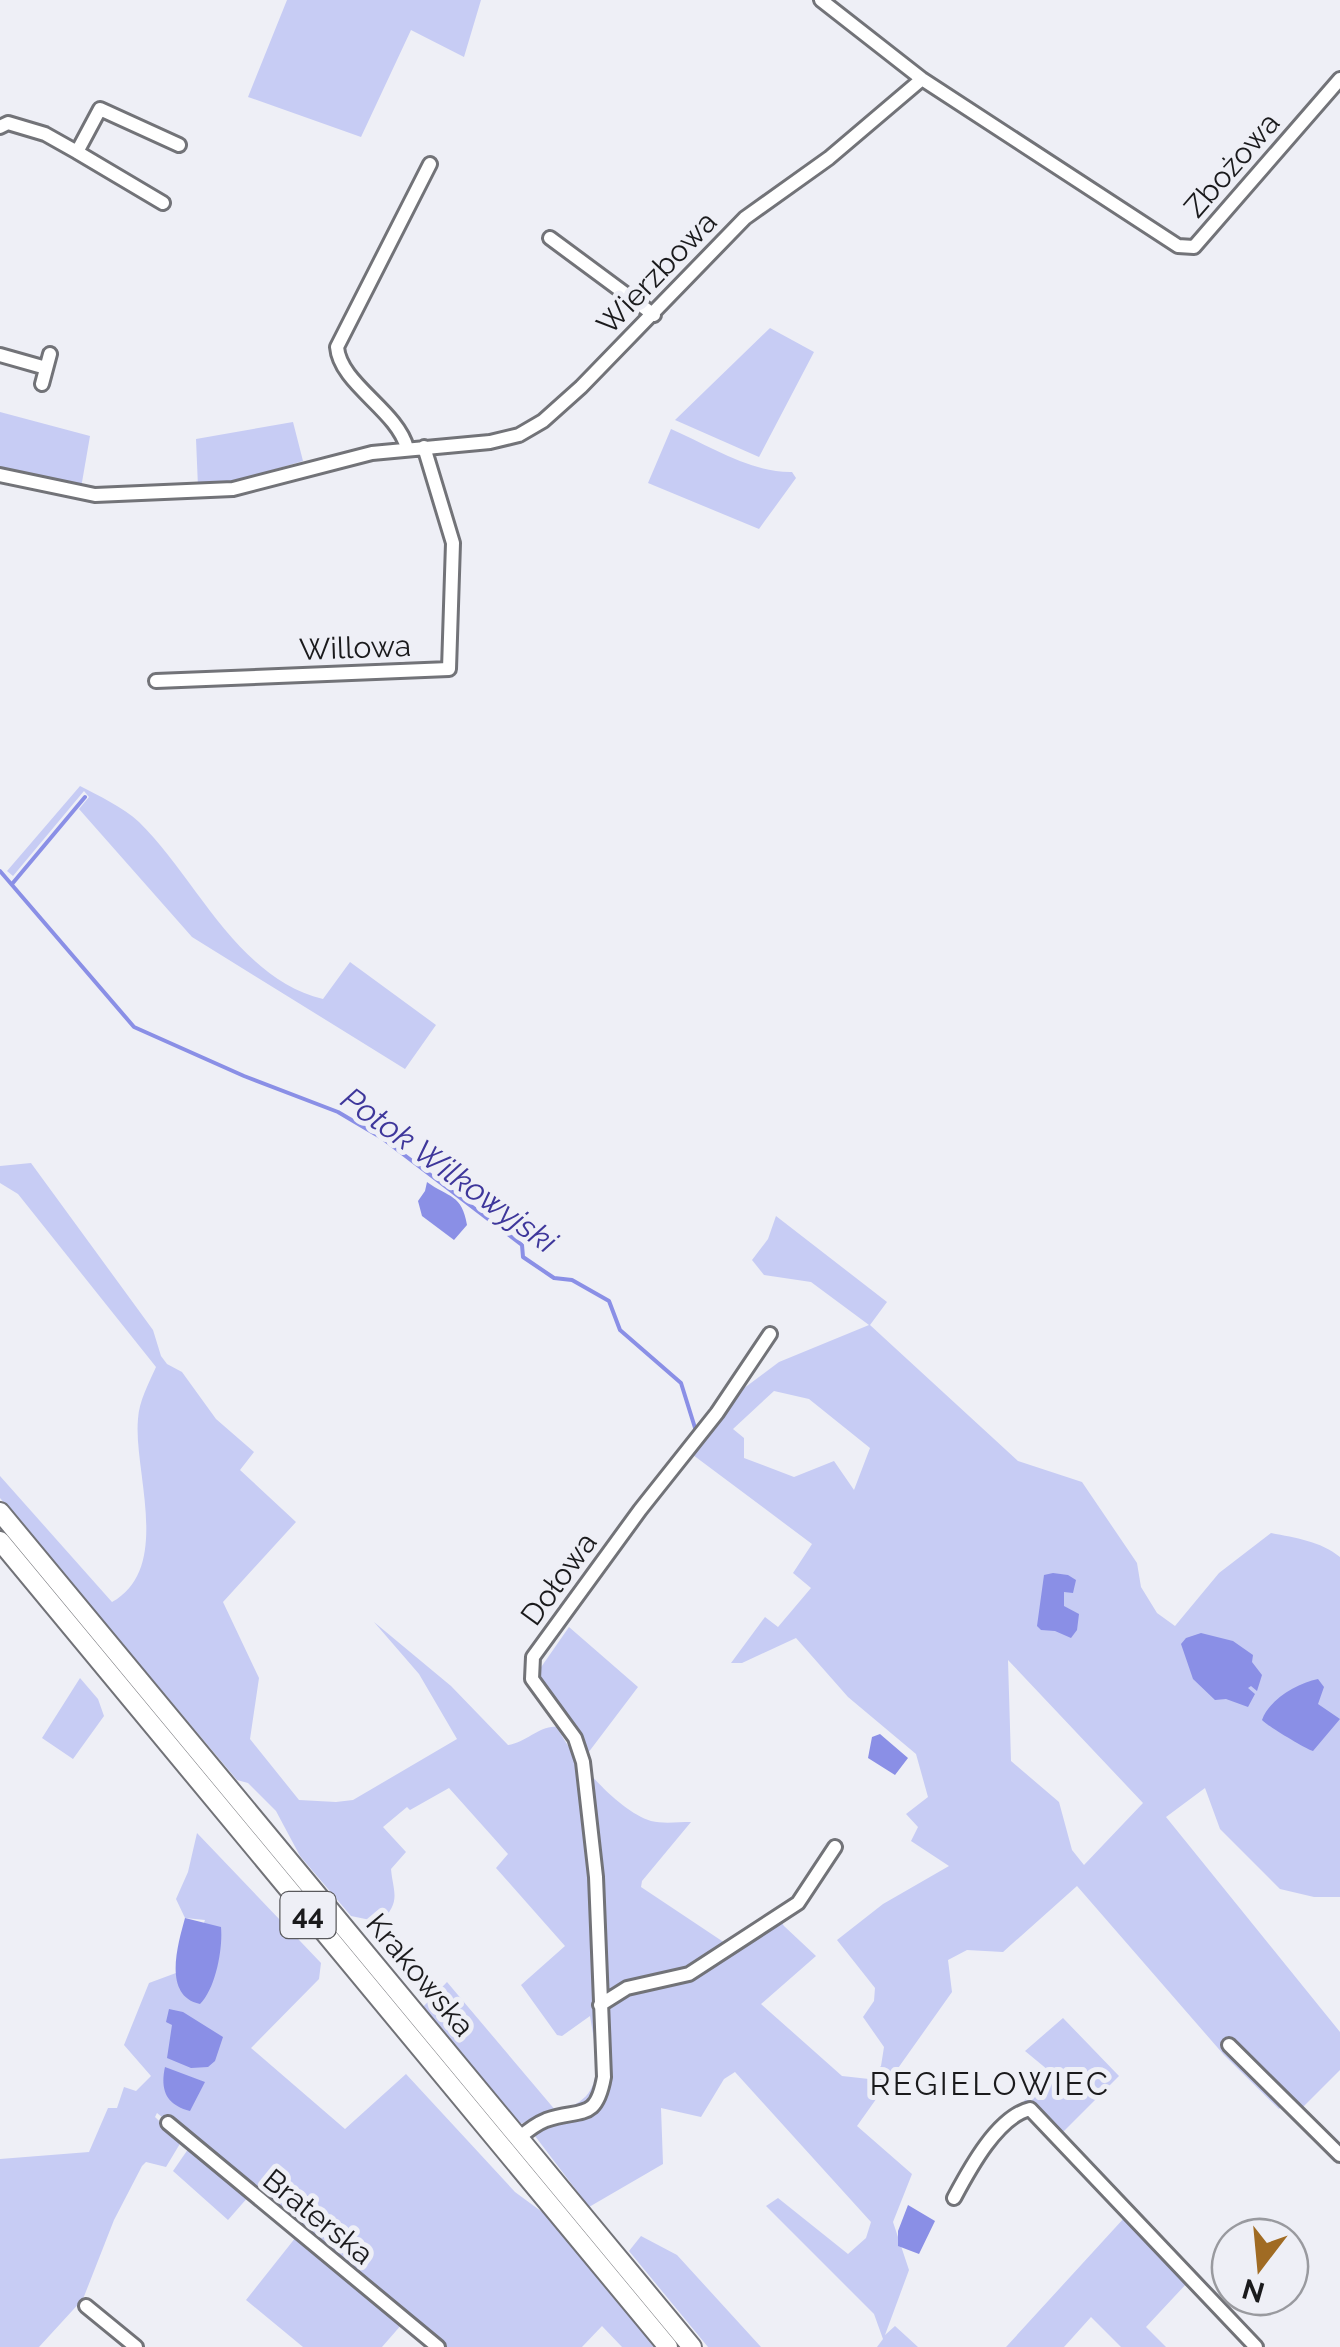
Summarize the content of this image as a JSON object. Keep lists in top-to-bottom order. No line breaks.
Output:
{"streets":{"main road":["44","Krakowska"],"street":["Zbożowa","Wierzbowa","Willowa","Dołowa","Braterska"]},"crossings":[["Zbożowa","Wierzbowa"],["Wierzbowa","Willowa"],["Dołowa","Krakowska"]],"districts":["REGIELOWIEC"],"water":["Potok Wilkowyjski"],"north":"bottom"}
